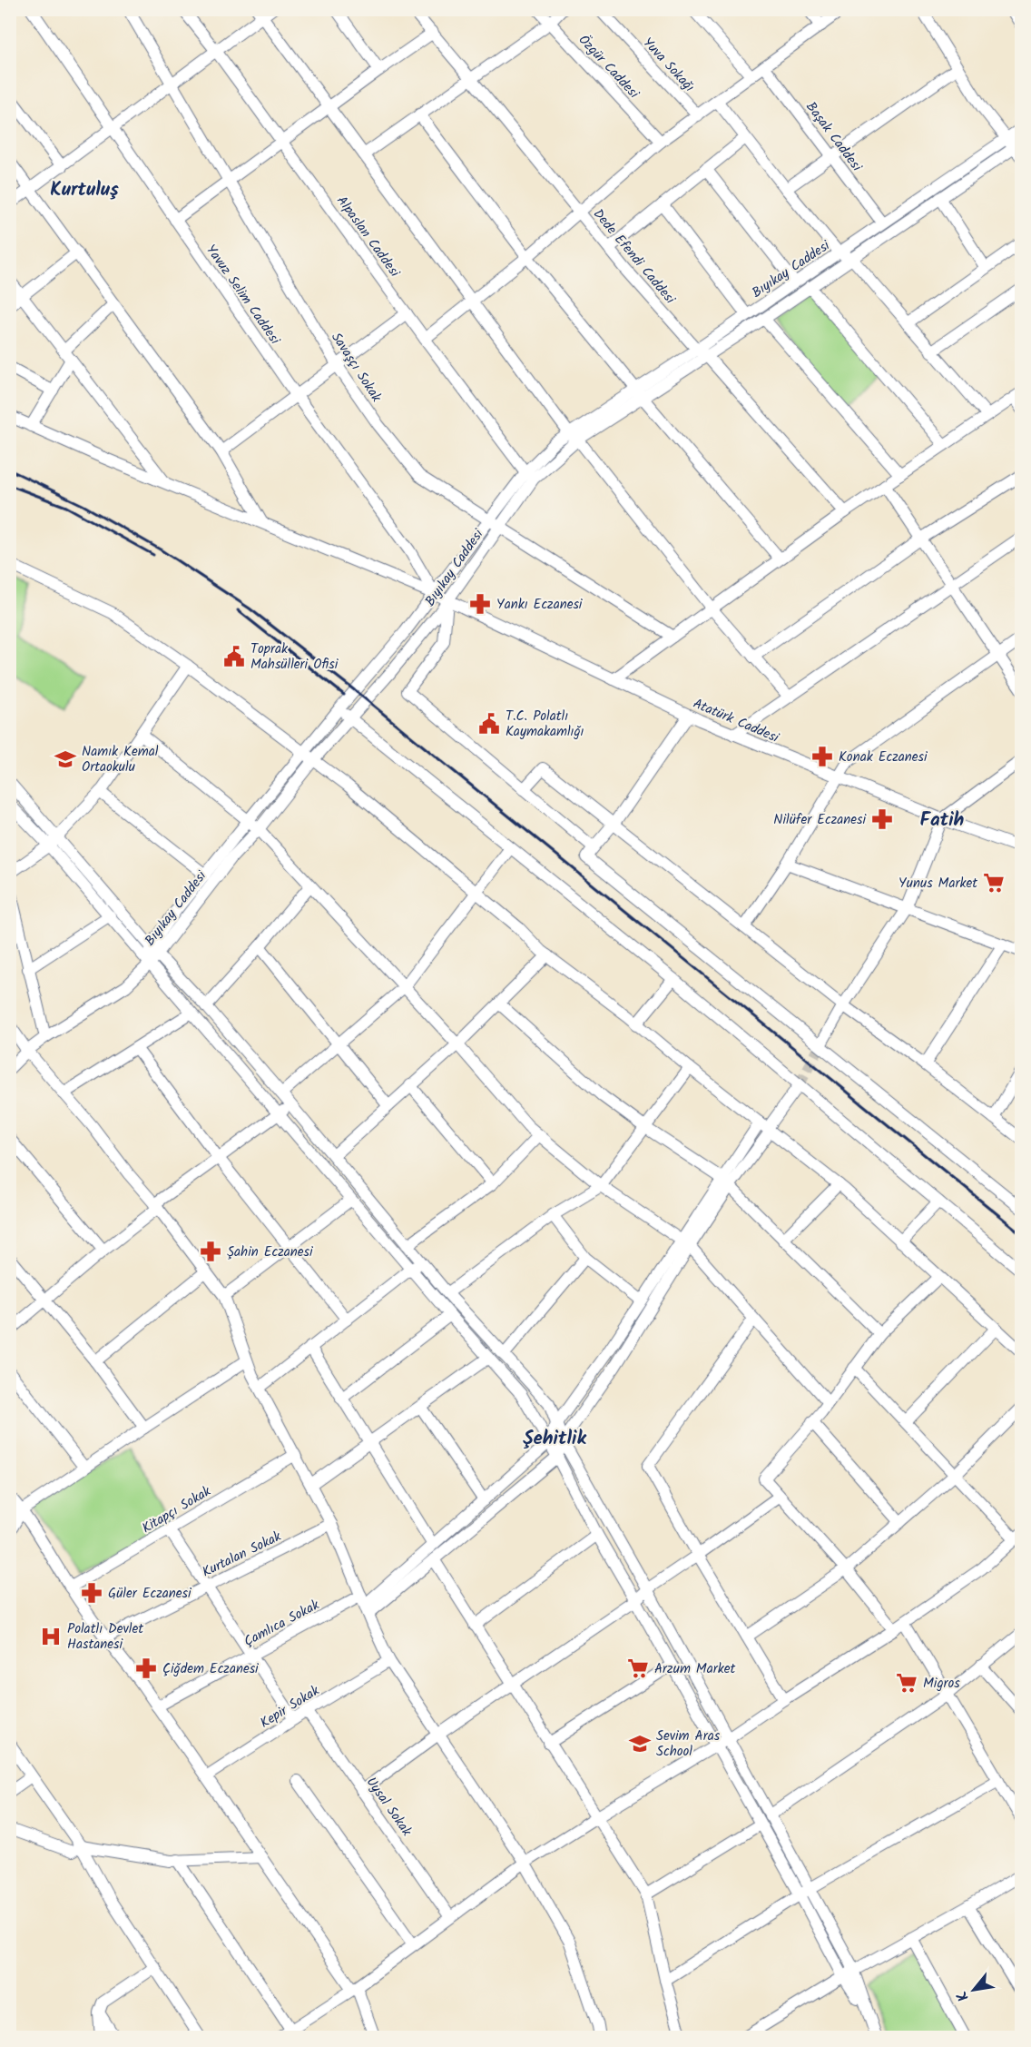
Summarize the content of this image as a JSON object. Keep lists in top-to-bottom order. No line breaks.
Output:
{"streets":{"street":["Yuva Sokağı","Özgür Caddesi","Başak Caddesi","Alpaslan Caddesi","Dede Efendi Caddesi","Bıyıkay Caddesi","Yavuz Selim Caddesi","Savaşçı Sokak","Atatürk Caddesi","Kitapçı Sokak","Kurtalan Sokak","Çamlıca Sokak","Kepir Sokak","Uysal Sokak"]},"crossings":[["Başak Caddesi","Bıyıkay Caddesi"],["Alpaslan Caddesi","Bıyıkay Caddesi"],["Dede Efendi Caddesi","Bıyıkay Caddesi"],["Bıyıkay Caddesi","Yavuz Selim Caddesi"],["Bıyıkay Caddesi","Savaşçı Sokak"],["Bıyıkay Caddesi","Atatürk Caddesi"],["Yavuz Selim Caddesi","Atatürk Caddesi"],["Kepir Sokak","Uysal Sokak"]],"districts":["Kurtuluş","Fatih","Şehitlik"],"places":{"pharmacy":["Yankı Eczanesi","Konak Eczanesi","Nilüfer Eczanesi","Şahin Eczanesi","Güler Eczanesi","Çiğdem Eczanesi"],"public building":["Toprak Mahsülleri Ofisi","T.C. Polatlı Kaymakamlığı"],"school or university":["Namık Kemal Ortaokulu","Sevim Aras School"],"supermarket":["Yunus Market","Arzum Market","Migros"],"hospital":["Polatlı Devlet Hastanesi"]},"north":"bottom left"}
